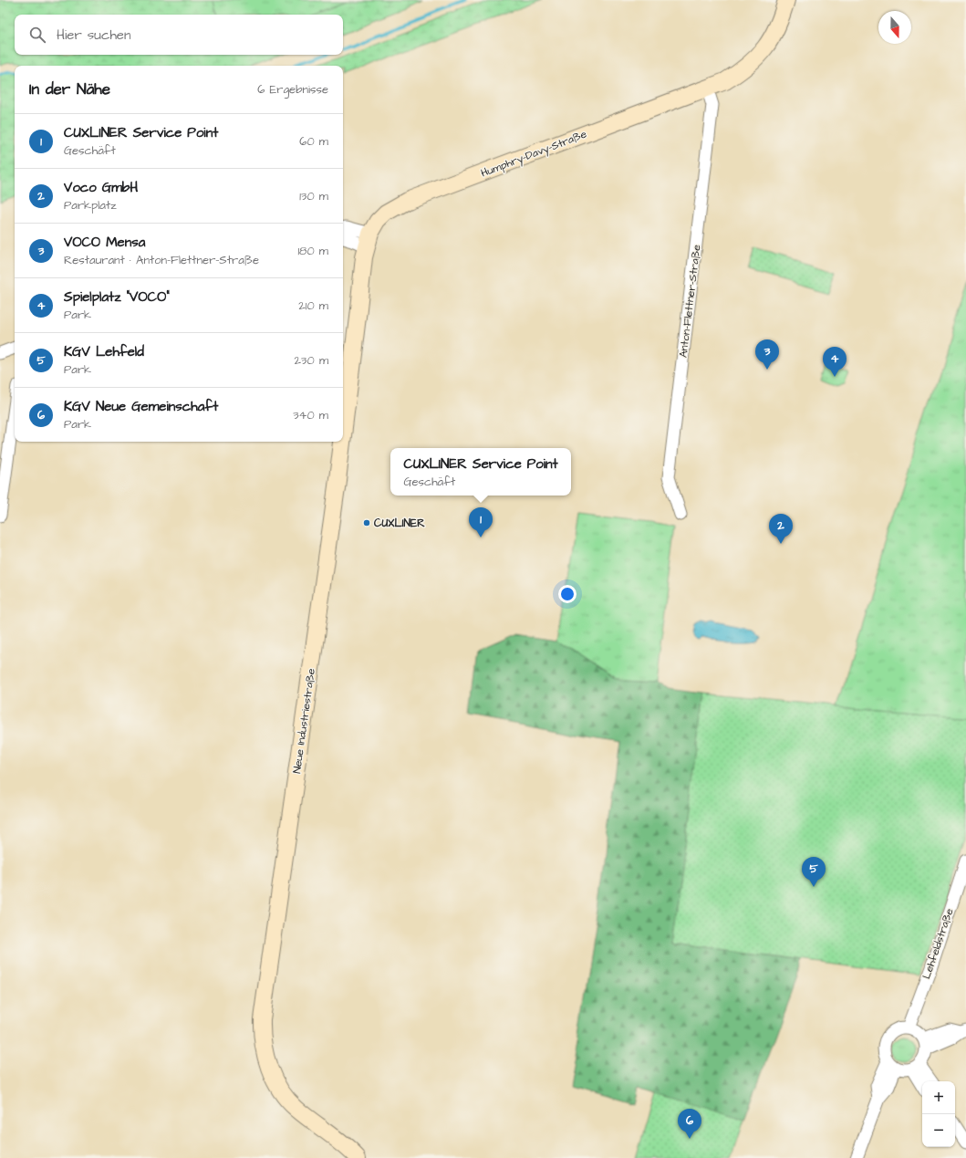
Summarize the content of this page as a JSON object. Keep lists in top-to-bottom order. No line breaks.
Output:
{"streets":{"street":["Humphry-Davy-Straße","Anton-Flettner-Straße","Neue Industriestraße","Lehfeldstraße"]},"crossings":[["Humphry-Davy-Straße","Anton-Flettner-Straße"],["Humphry-Davy-Straße","Neue Industriestraße"]],"places":["CUXLINER"],"north":"bottom","page":{"search":"Hier suchen","heading":["In der Nähe","6 Ergebnisse"],"list":[{"mark":"1","name":"CUXLINER Service Point","note":"Geschäft","value":"60 m"},{"mark":"2","name":"Voco GmbH","note":"Parkplatz","value":"130 m"},{"mark":"3","name":"VOCO Mensa","note":"Restaurant · Anton-Flettner-Straße","value":"180 m"},{"mark":"4","name":"Spielplatz \"VOCO\"","note":"Park","value":"210 m"},{"mark":"5","name":"KGV Lehfeld","note":"Park","value":"230 m"},{"mark":"6","name":"KGV Neue Gemeinschaft","note":"Park","value":"340 m"}],"pins":["3","4","1","2","5","6"],"popup":["CUXLINER Service Point","Geschäft"],"map_buttons":["+","−"]}}
